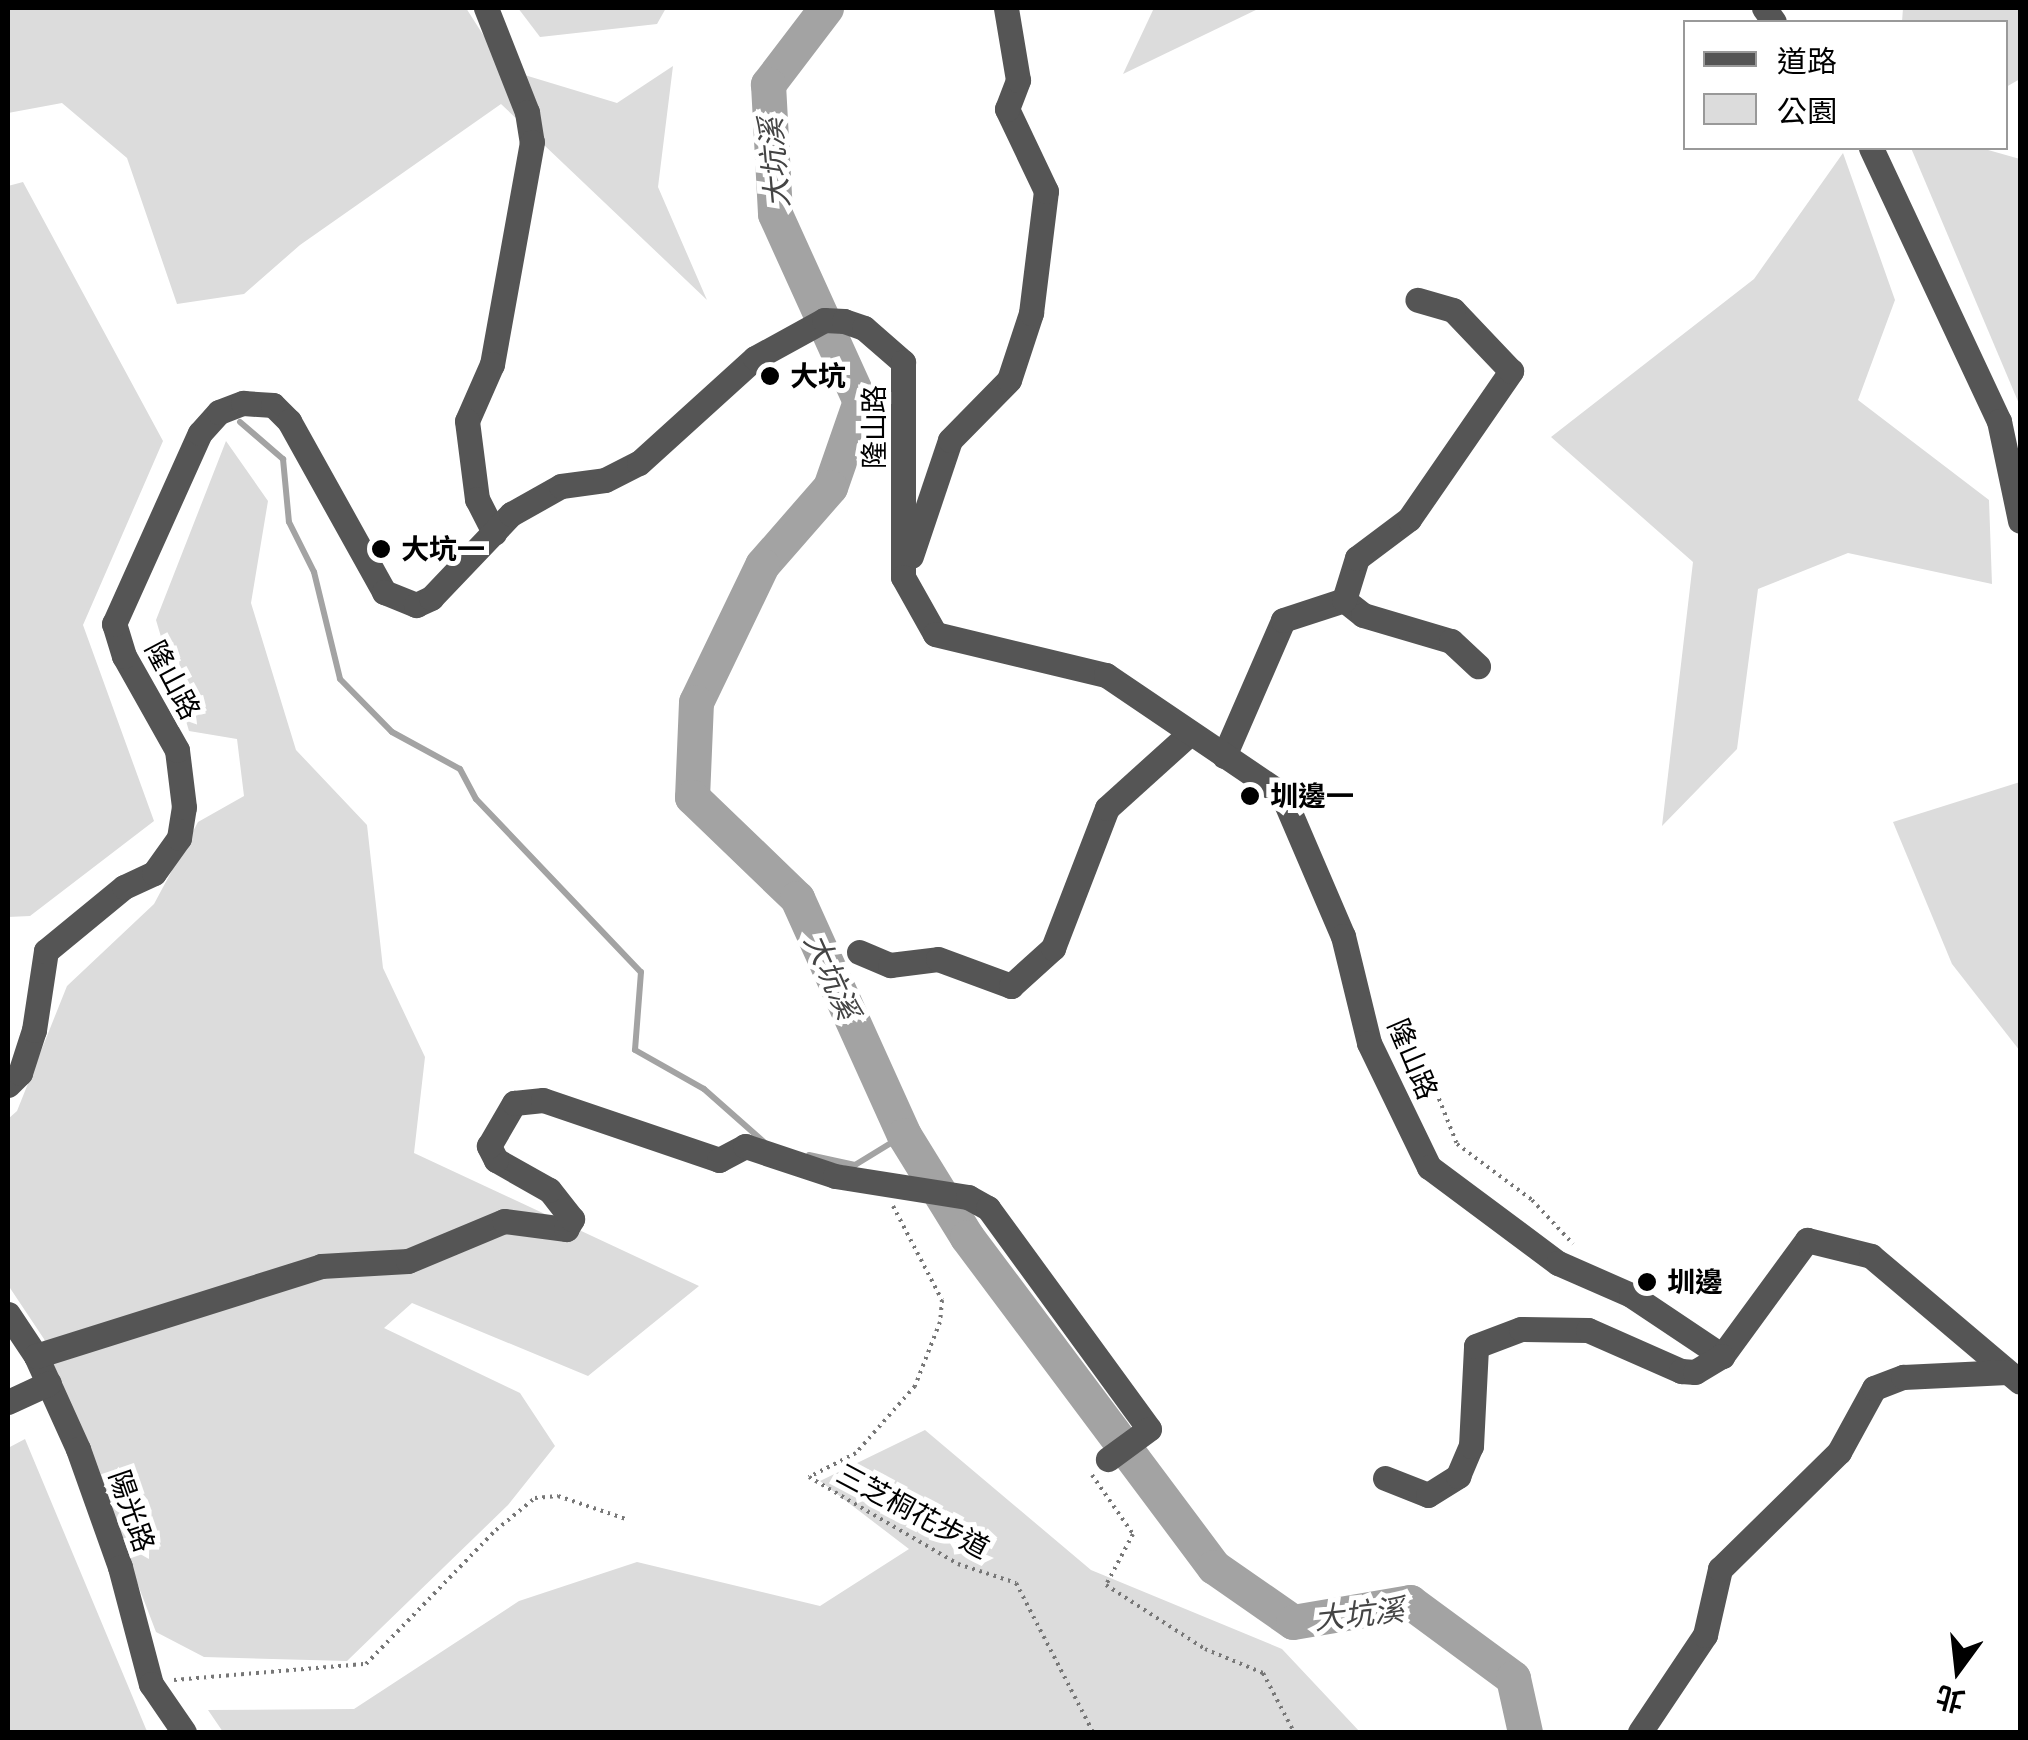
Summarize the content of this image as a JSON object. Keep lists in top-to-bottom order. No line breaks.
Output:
{"streets":{"street":["隆山路","陽光路"],"path":["三芝桐花步道"]},"water":["大坑溪"],"places":["大坑","大坑一","圳邊一","圳邊"],"legend":["道路","公園"],"north":"bottom"}
